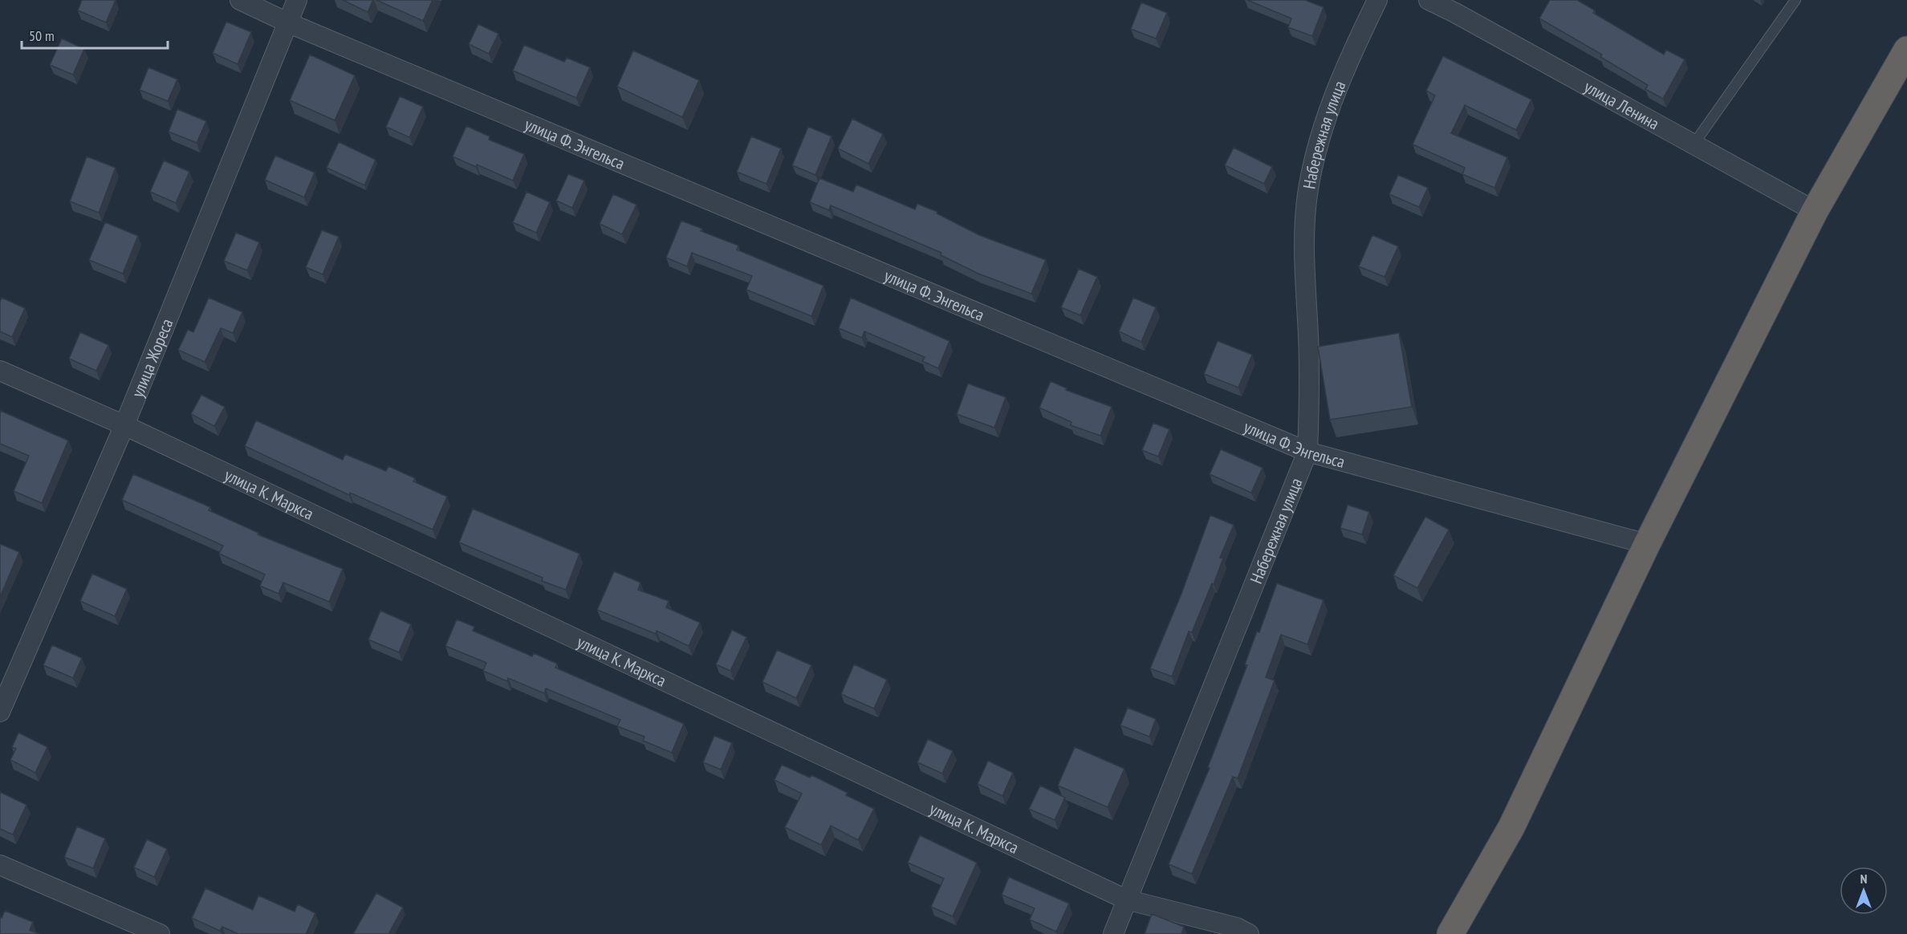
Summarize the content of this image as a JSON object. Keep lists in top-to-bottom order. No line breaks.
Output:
{"streets":{"street":["улица Ленина","Набережная улица","улица Ф. Энгельса","улица Жореса","улица К. Маркса"]},"crossings":[["Набережная улица","улица Ф. Энгельса"],["Набережная улица","улица К. Маркса"],["улица Ф. Энгельса","улица Жореса"],["улица Жореса","улица К. Маркса"]],"scale_bar":"50 m","north":"top"}
